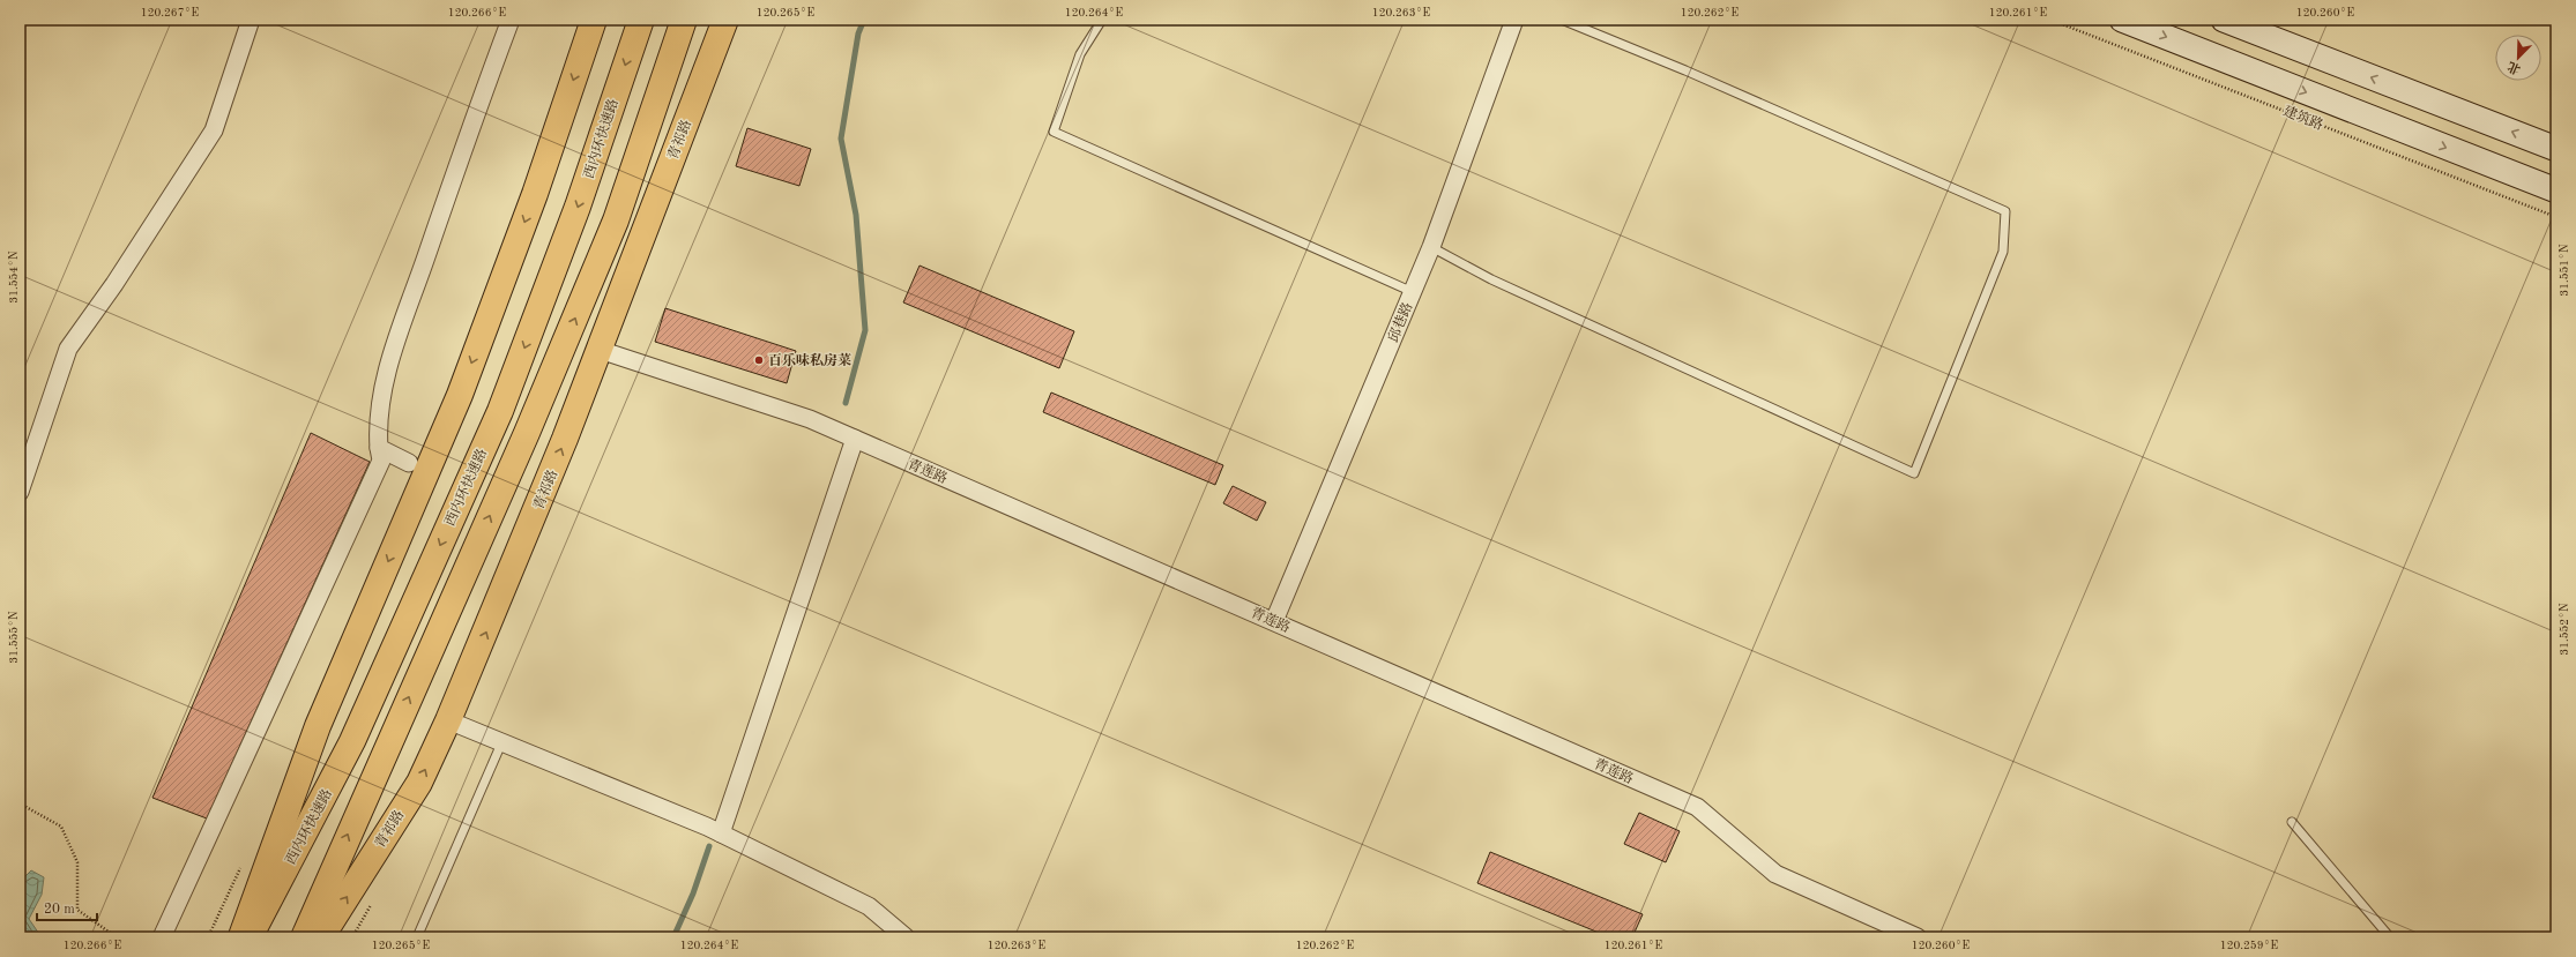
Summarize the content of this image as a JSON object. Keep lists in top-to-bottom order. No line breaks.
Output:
{"streets":{"main road":["建筑路","西内环快速路","青祁路"],"street":["邱巷路","青莲路"]},"crossings":[["青祁路","青莲路"],["邱巷路","青莲路"]],"places":["百乐味私房菜"],"scale_bar":"20 m","north":"bottom left","coordinates":["120.267°E","120.266°E","120.265°E","120.264°E","120.263°E","120.262°E","120.261°E","120.260°E","31.551°N","31.554°N","31.552°N","31.555°N","120.259°E"]}
